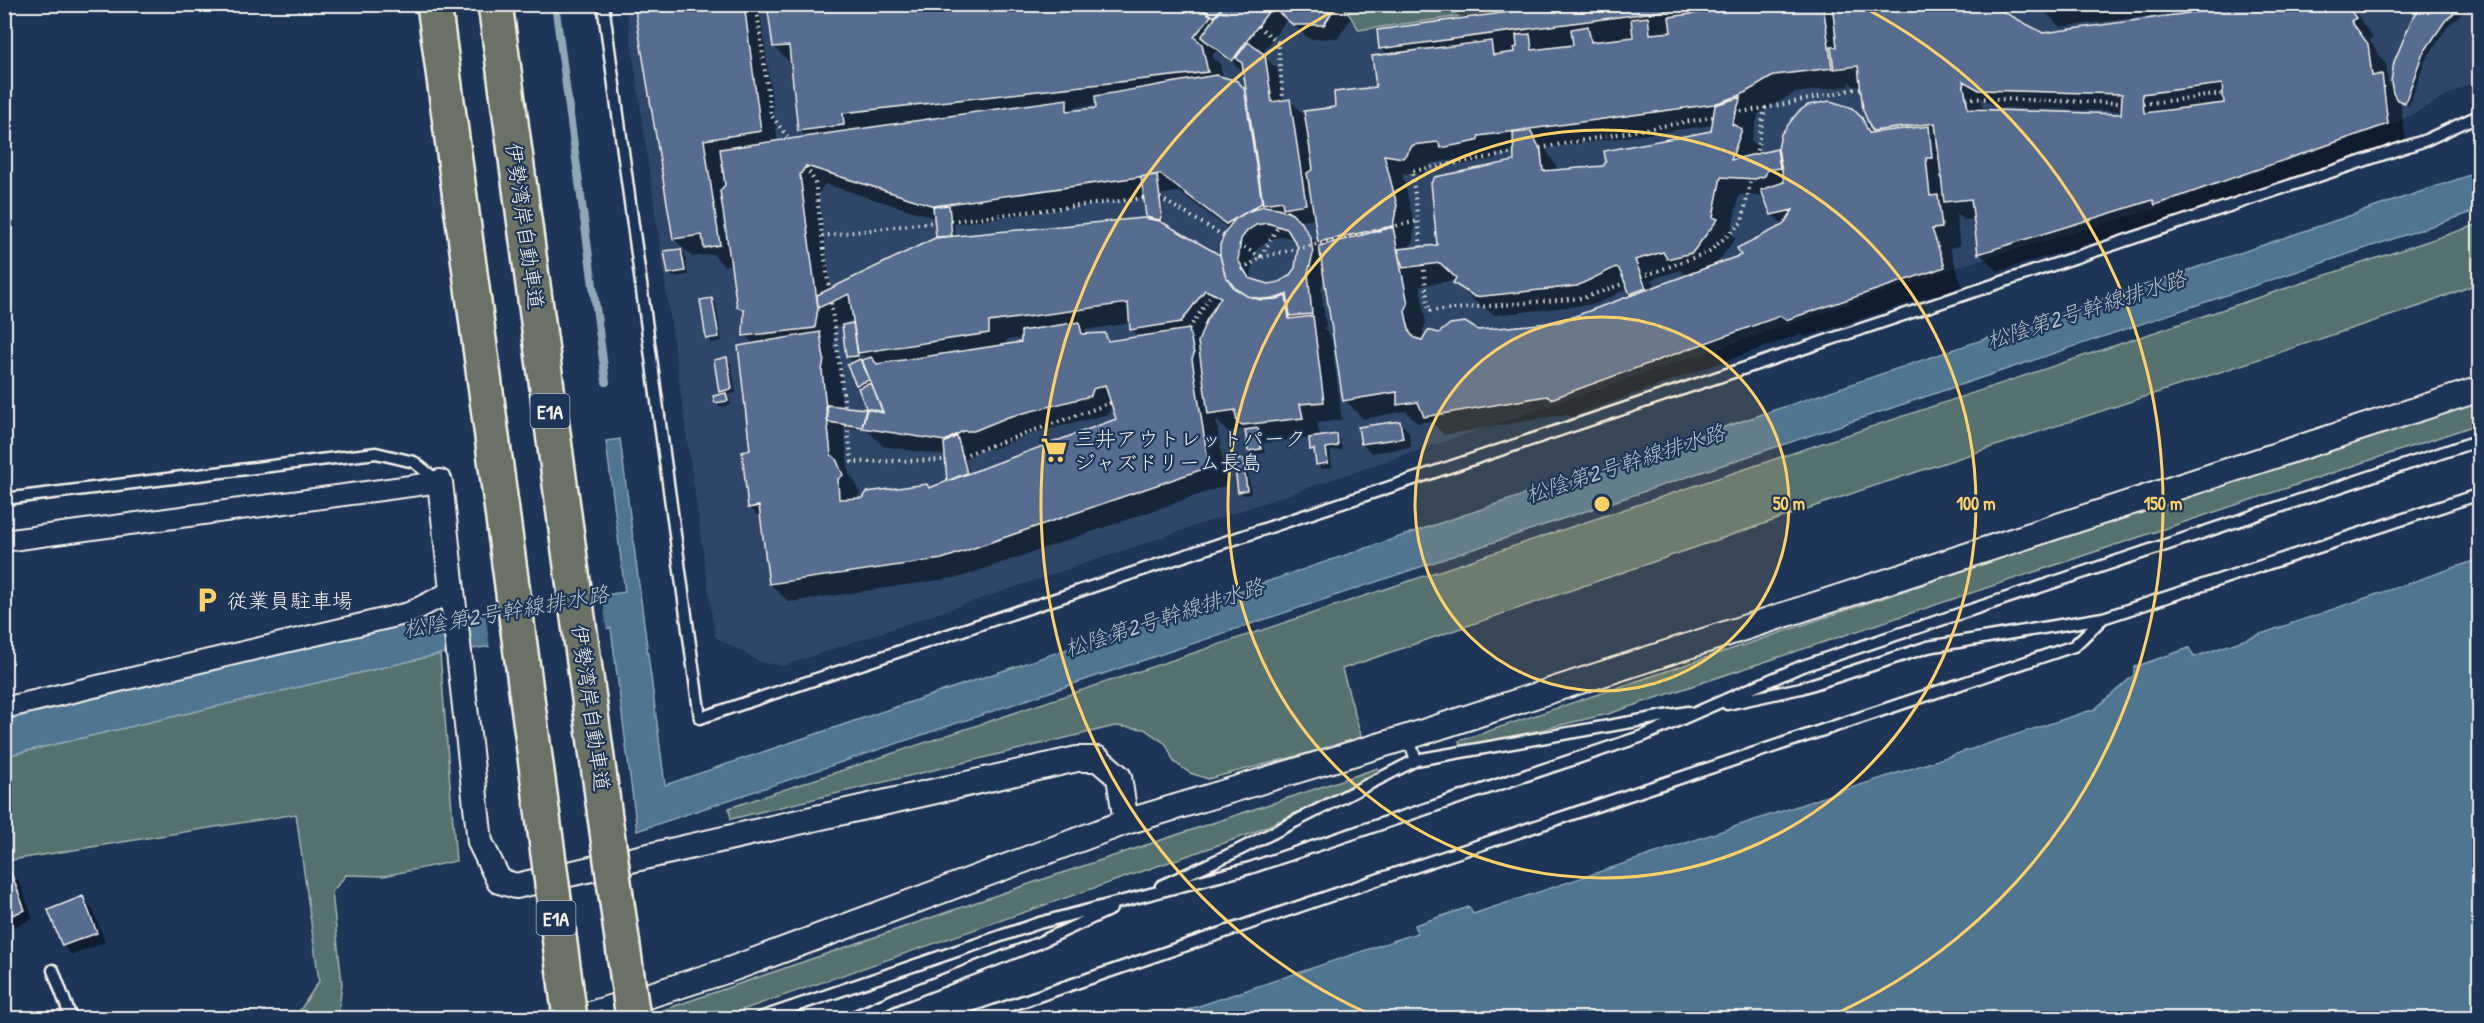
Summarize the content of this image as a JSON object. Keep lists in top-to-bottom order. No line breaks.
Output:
{"streets":{"highway":["伊勢湾岸自動車道","E1A"]},"water":["松陰第2号幹線排水路"],"places":{"supermarket":["三井アウトレットパーク ジャズドリーム長島"],"parking":["従業員駐車場"]},"rings":["50 m","100 m","150 m"]}
